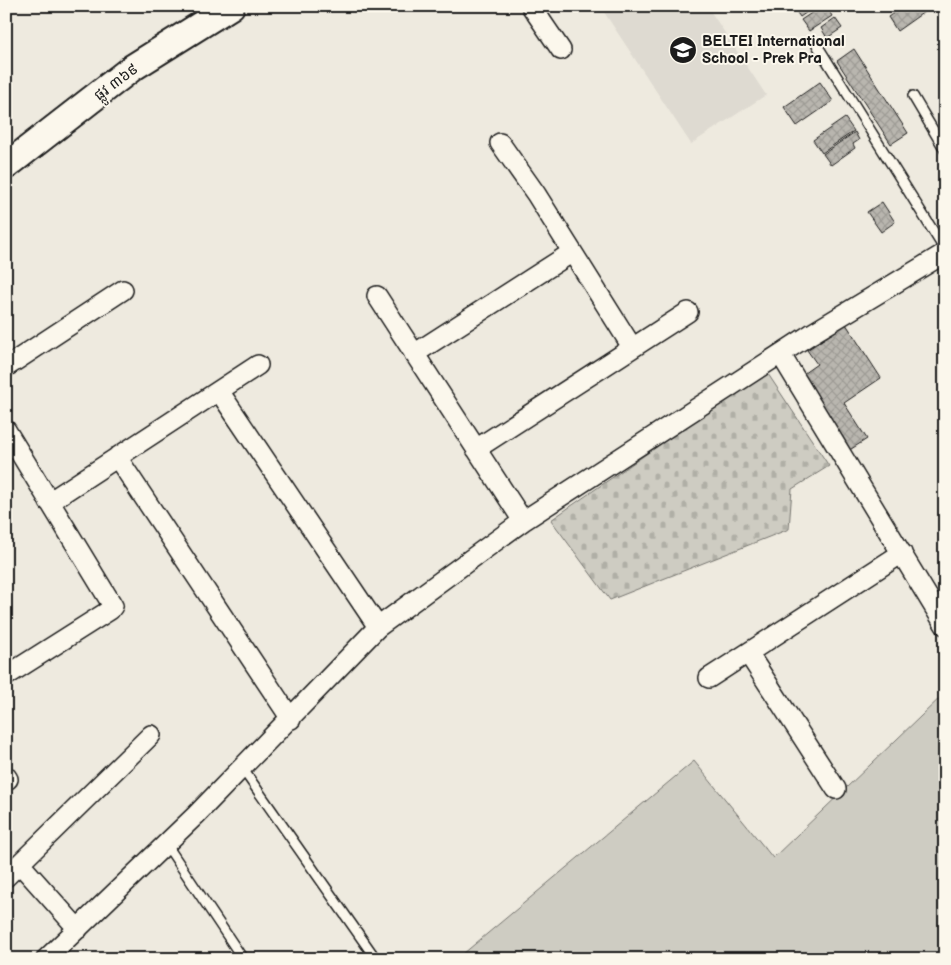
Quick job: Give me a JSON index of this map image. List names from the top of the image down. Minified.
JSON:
{"streets":{"main road":["ផ្លូវ ៣៦៩"]},"places":{"school or university":["BELTEI International School - Prek Pra"]}}
